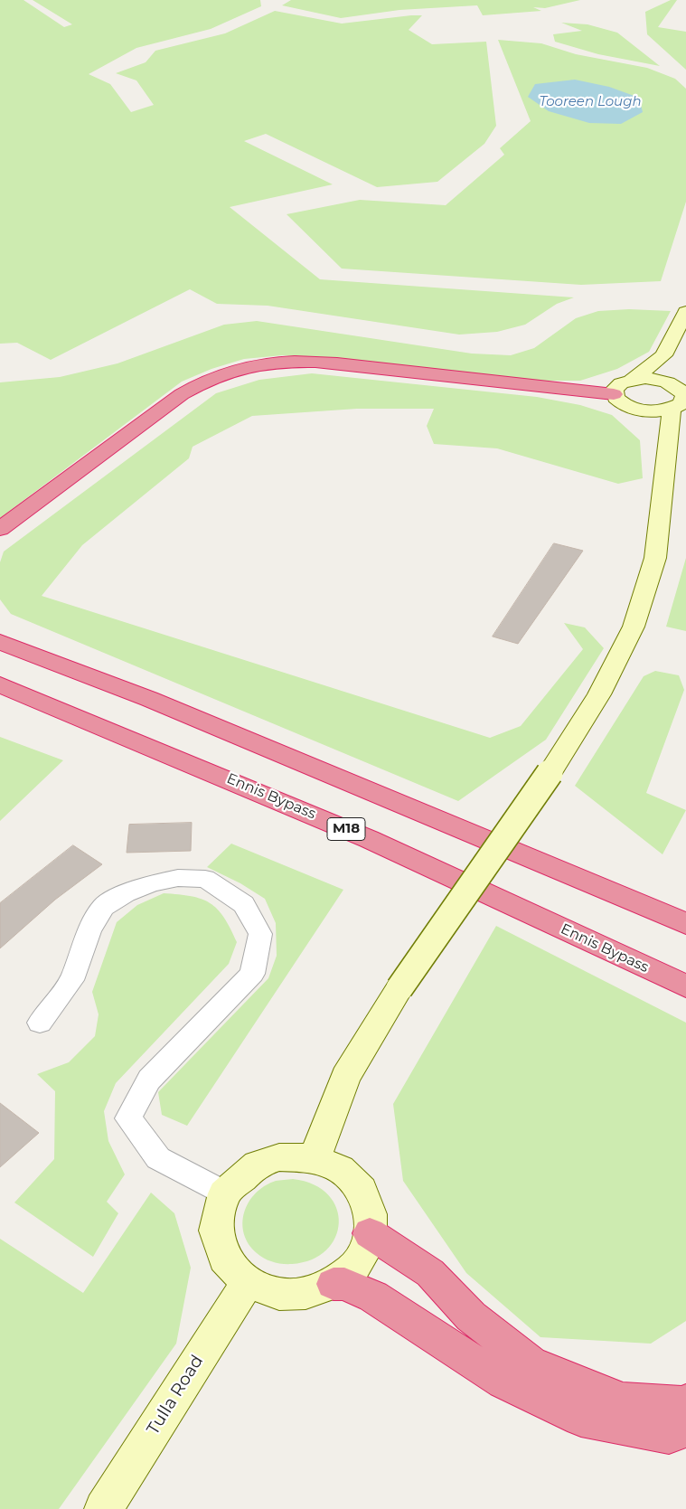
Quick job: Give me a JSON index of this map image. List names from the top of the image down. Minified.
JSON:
{"streets":{"highway":["Ennis Bypass","M18"],"main road":["Tulla Road"]},"water":["Tooreen Lough"]}
